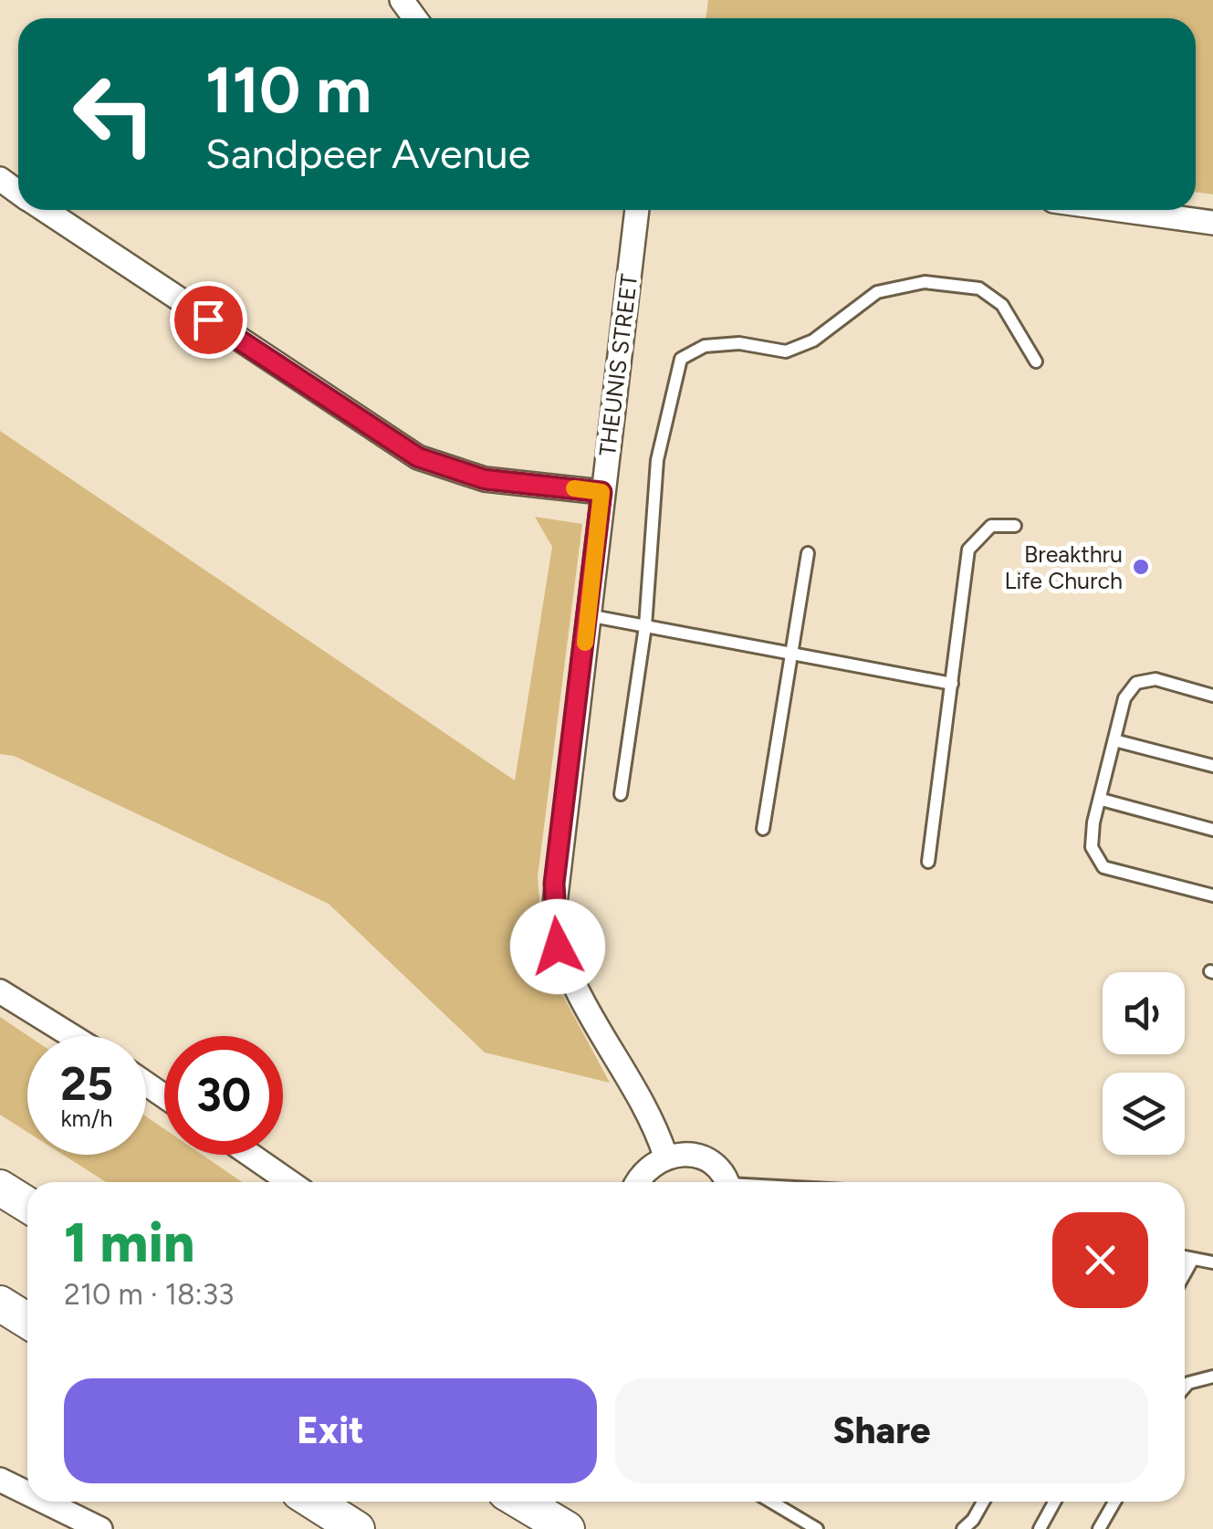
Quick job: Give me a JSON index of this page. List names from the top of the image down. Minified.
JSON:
{"streets":{"street":["THEUNIS STREET"]},"places":["Breakthru Life Church"],"page":{"turn":["110 m","Sandpeer Avenue"],"speed":"25 km/h","limit":"30","heading":["1 min","210 m · 18:33"],"buttons":["Exit","Share"]}}
